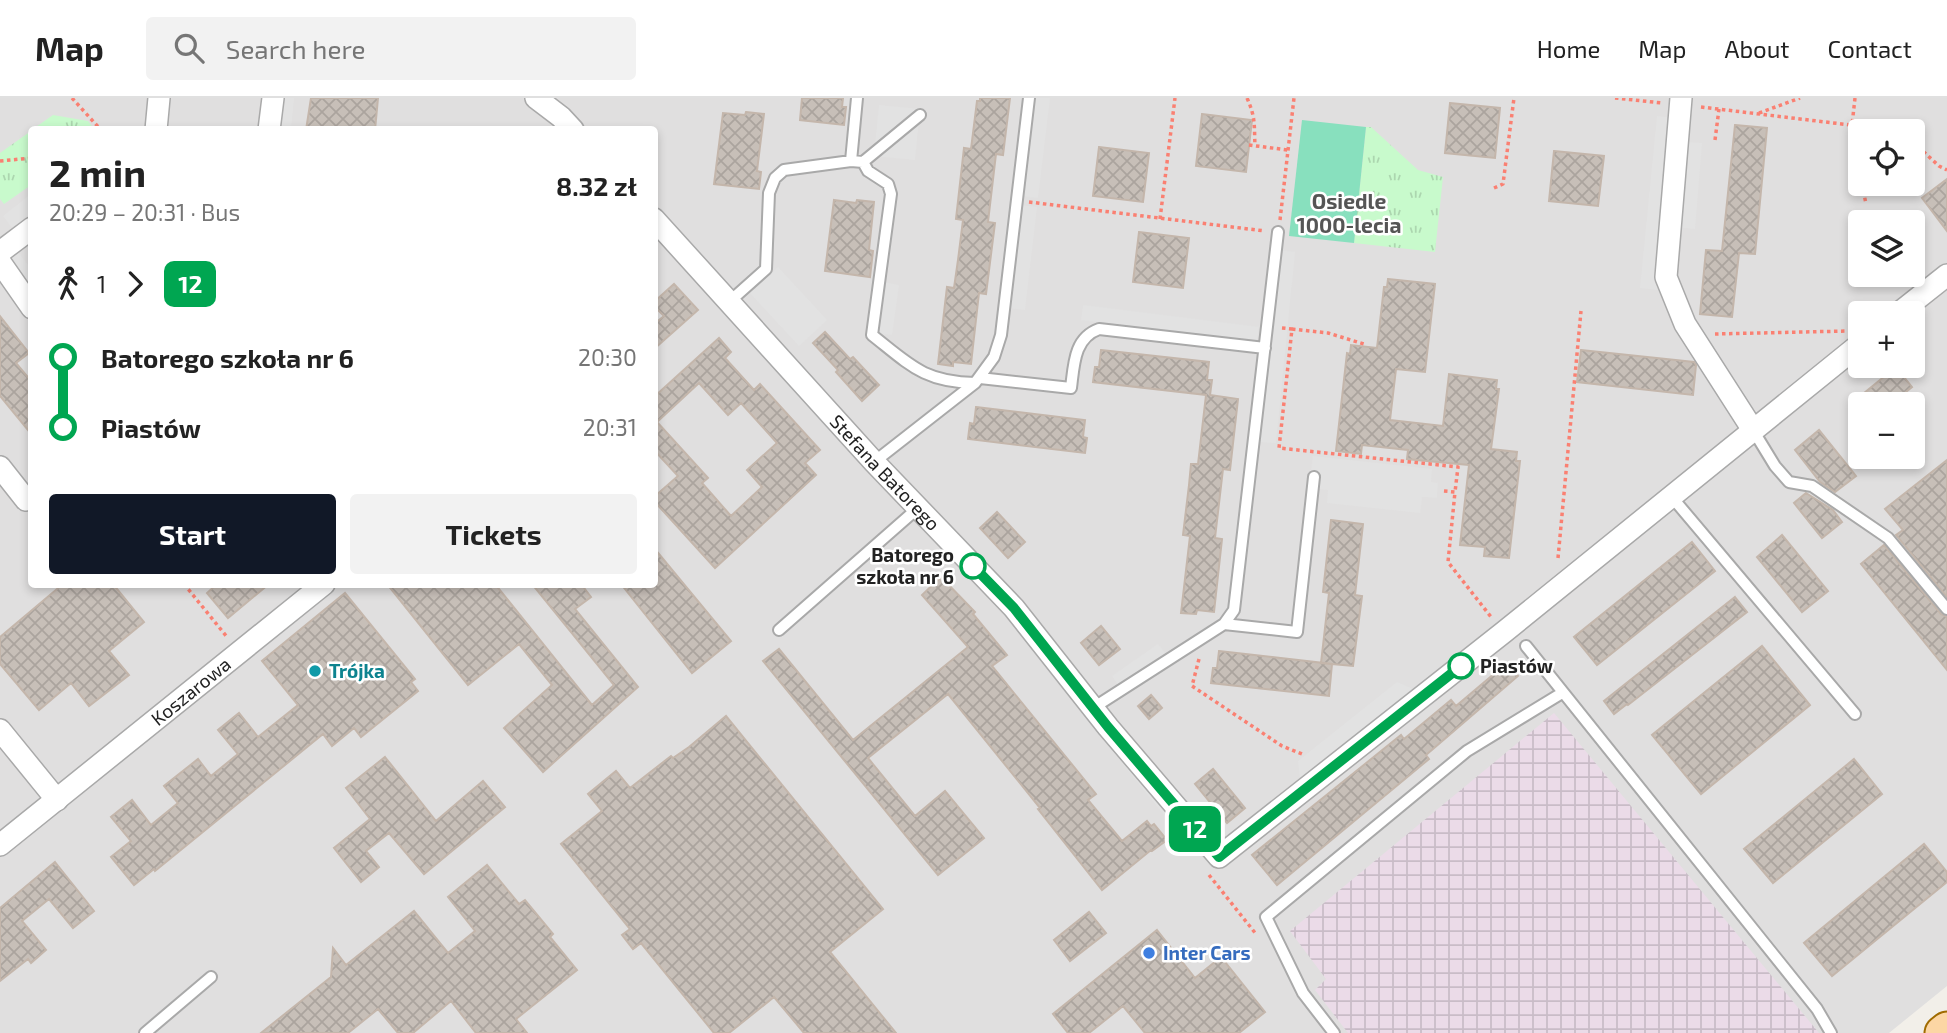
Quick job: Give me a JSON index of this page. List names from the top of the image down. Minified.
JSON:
{"streets":{"street":["Stefana Batorego","Koszarowa"]},"districts":["Osiedle 1000-lecia"],"places":["Batorego szkoła nr 6","Piastów","Trójka","Inter Cars"],"lines":["bus line 12"],"page":{"header":"Map","search":"Search here","nav":["Home","Map","About","Contact"],"on_map":"12","map_buttons":["+","−"],"heading":["2 min","20:29 – 20:31 · Bus","8.32 zł"],"legs":["1","12"],"list":[{"name":"Batorego szkoła nr 6","value":"20:30"},{"name":"Piastów","value":"20:31"}],"buttons":["Start","Tickets"]}}
